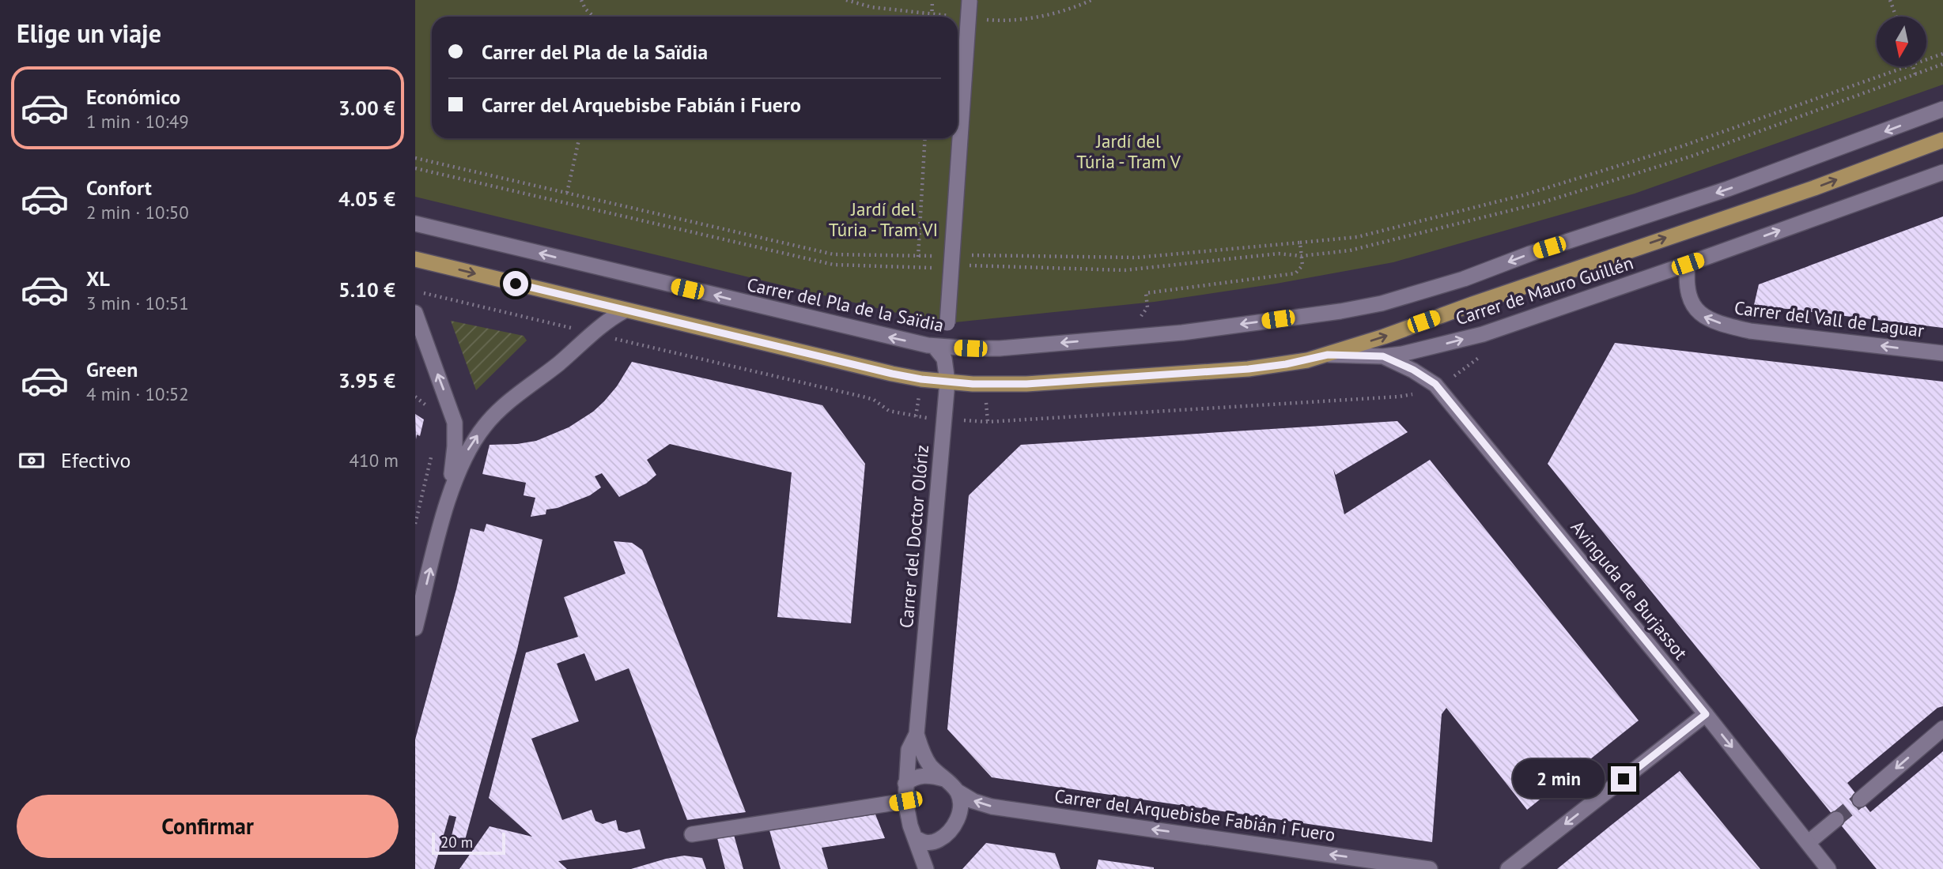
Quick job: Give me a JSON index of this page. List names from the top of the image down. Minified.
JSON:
{"streets":{"main road":["Carrer de Mauro Guillén"],"street":["Carrer del Pla de la Saïdia","Carrer del Vall de Laguar","Carrer del Doctor Olóriz","Avinguda de Burjassot","Carrer del Arquebisbe Fabián i Fuero"]},"crossings":[["Carrer de Mauro Guillén","Carrer del Pla de la Saïdia"],["Carrer de Mauro Guillén","Carrer del Vall de Laguar"],["Carrer de Mauro Guillén","Avinguda de Burjassot"],["Carrer del Pla de la Saïdia","Carrer del Doctor Olóriz"],["Carrer del Doctor Olóriz","Carrer del Arquebisbe Fabián i Fuero"]],"one_way":["Carrer del Pla de la Saïdia","Carrer del Vall de Laguar","Carrer del Arquebisbe Fabián i Fuero"],"parks":["Jardí del Túria - Tram V","Jardí del Túria - Tram VI"],"scale_bar":"20 m","north":"bottom","page":{"heading":"Elige un viaje","banner":["Carrer del Pla de la Saïdia","Carrer del Arquebisbe Fabián i Fuero"],"list":[{"name":"Económico","note":"1 min · 10:49","value":"3.00 €"},{"name":"Confort","note":"2 min · 10:50","value":"4.05 €"},{"name":"XL","note":"3 min · 10:51","value":"5.10 €"},{"name":"Green","note":"4 min · 10:52","value":"3.95 €"}],"pay":["Efectivo","410 m"],"bubble":"2 min","buttons":"Confirmar","scale":"20 m"}}
